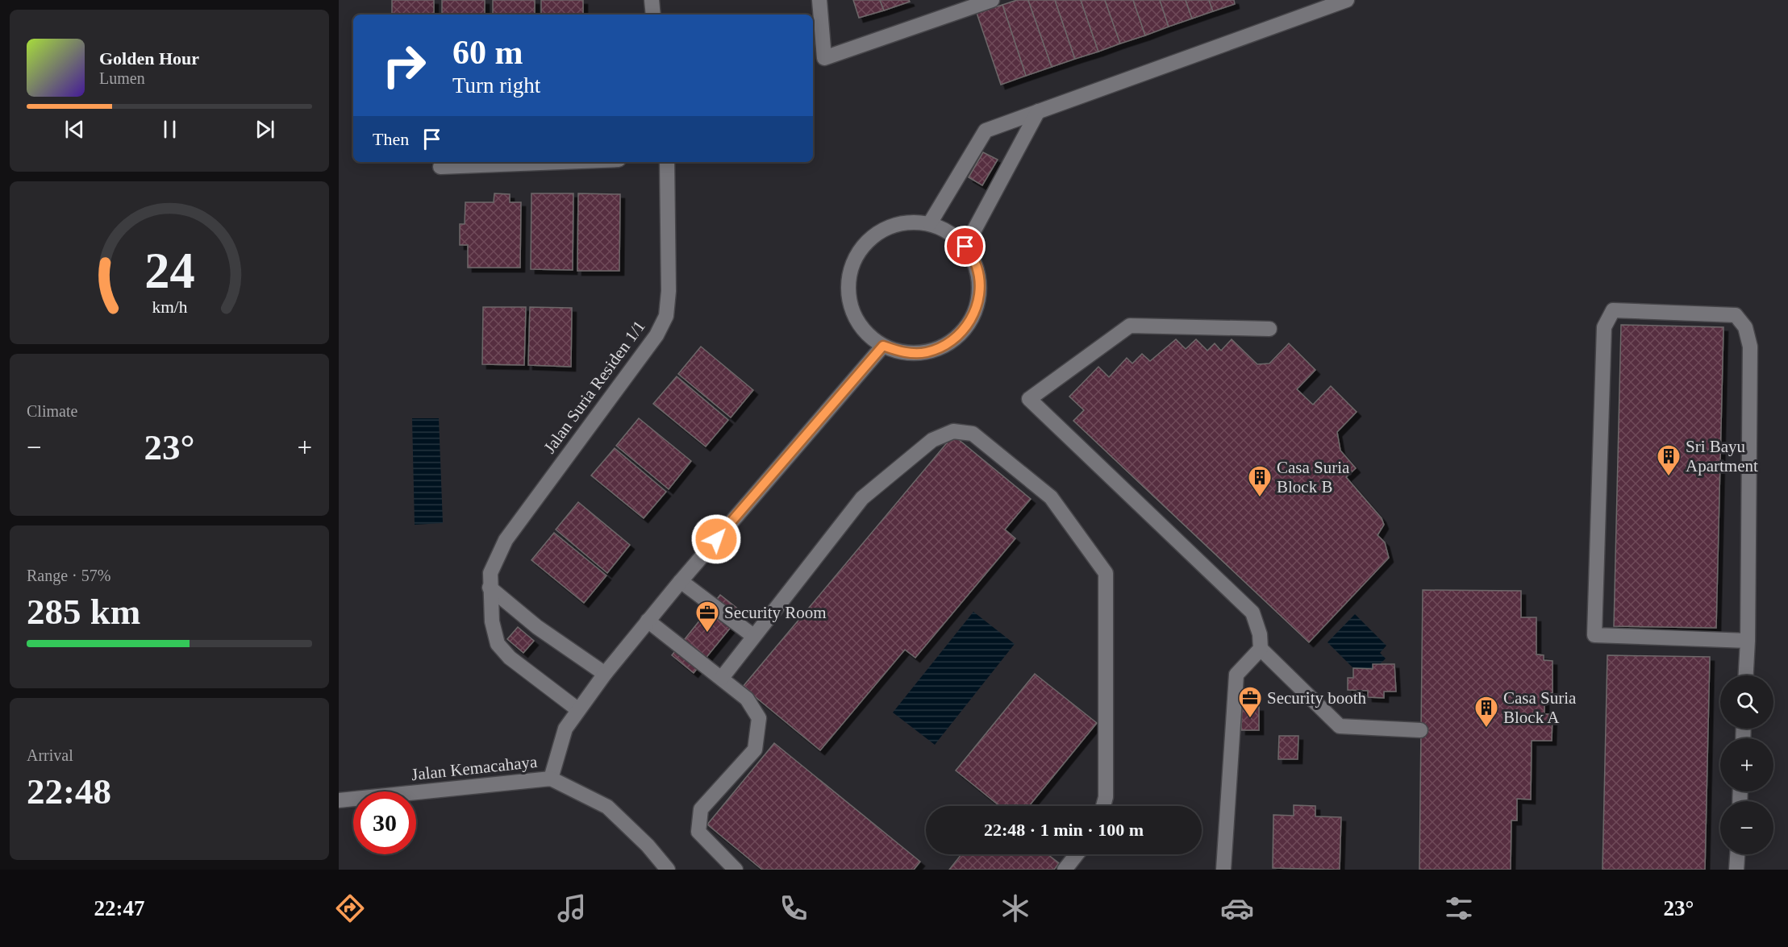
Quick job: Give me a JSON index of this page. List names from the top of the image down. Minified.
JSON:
{"streets":{"street":["Jalan Suria Residen 1/1","Jalan Kemacahaya"]},"places":{"building":["Sri Bayu Apartment","Casa Suria Block B","Casa Suria Block A"],"office":["Security Room","Security booth"]},"page":{"turn":["60 m","Turn right"],"song":["Golden Hour","Lumen"],"then":"Then","tile":["Climate",["Range · 57%","285 km"],["Arrival","22:48"]],"heat":["−","23°","+"],"map_buttons":["+","−"],"limit":"30","trip":"22:48 · 1 min · 100 m","tabs":["22:47","23°"],"gauge":["24","km/h"]}}
